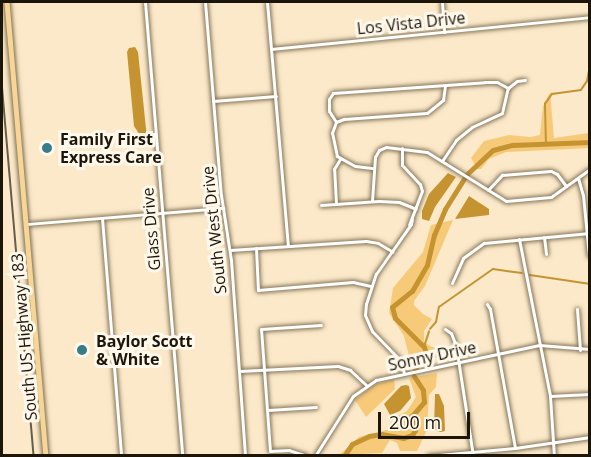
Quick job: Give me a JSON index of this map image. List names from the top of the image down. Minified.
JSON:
{"streets":{"main road":["South US Highway 183"],"street":["Los Vista Drive","Glass Drive","South West Drive","Sonny Drive"]},"places":["Family First Express Care","Baylor Scott & White"],"scale_bar":"200 m"}
